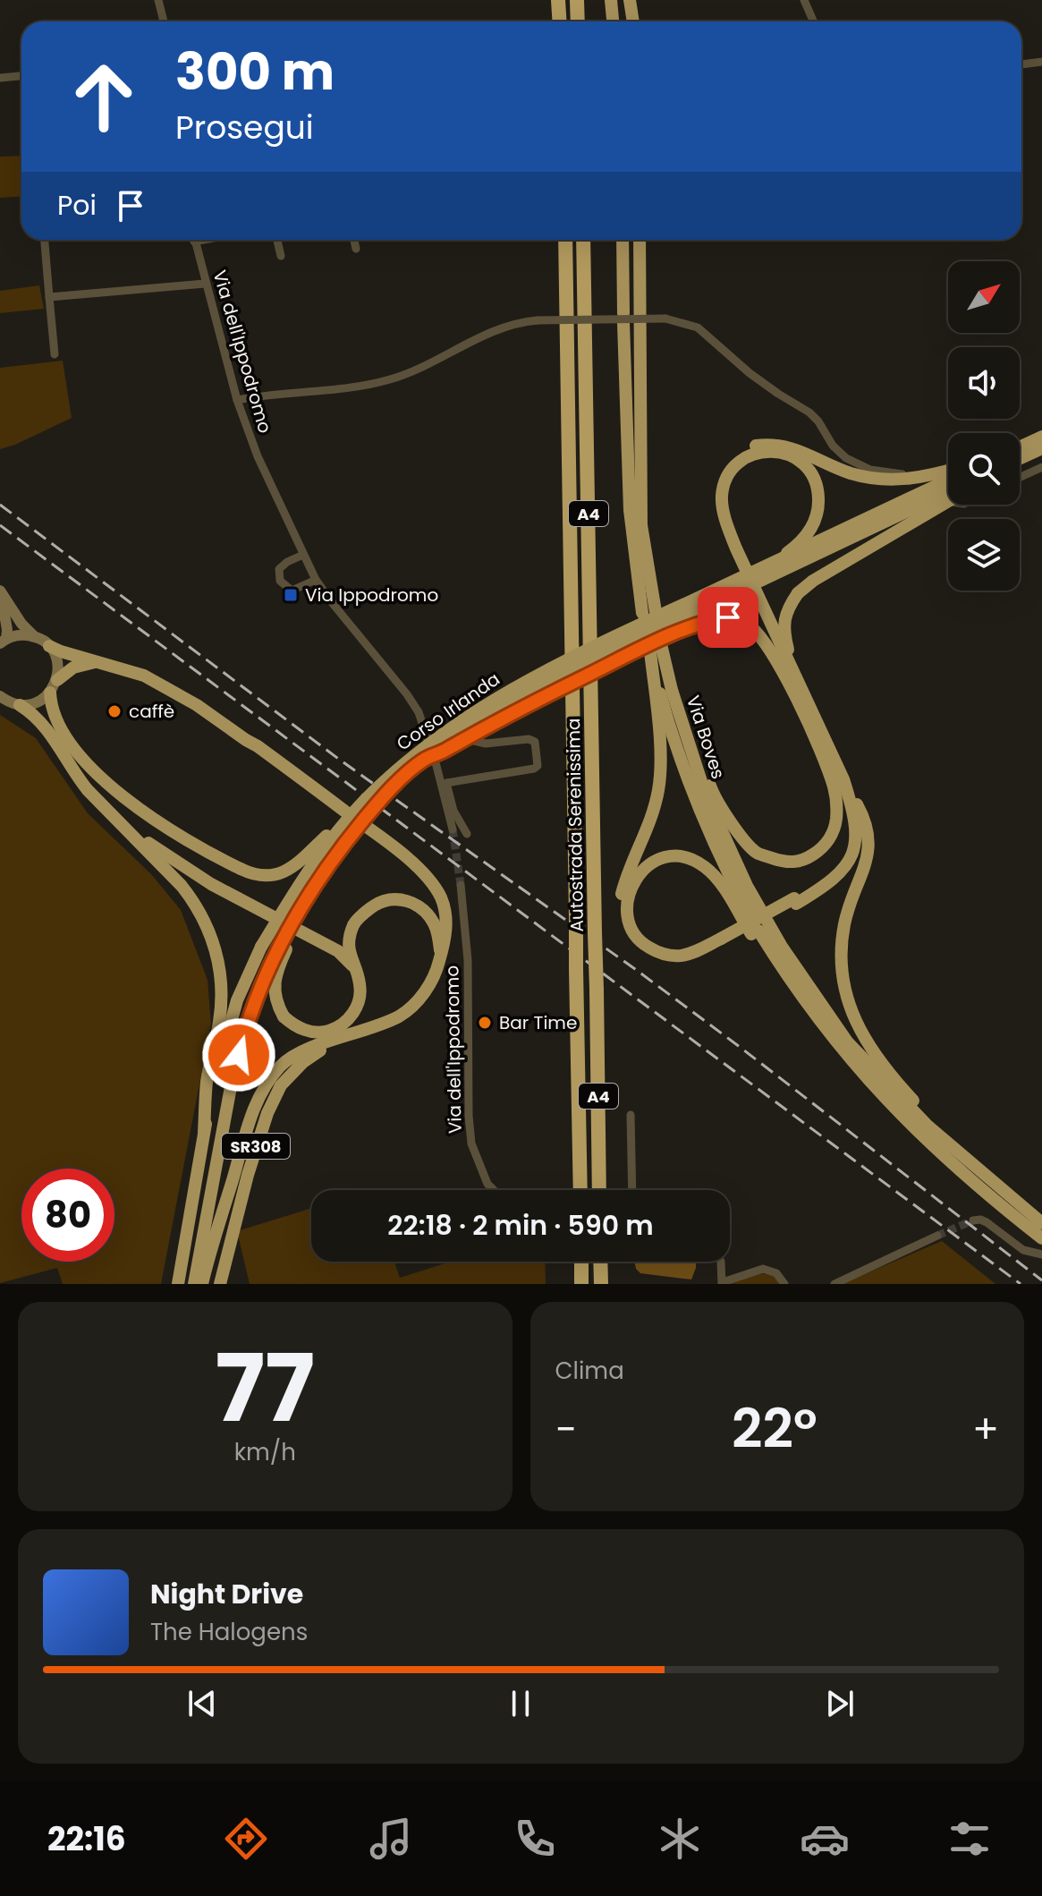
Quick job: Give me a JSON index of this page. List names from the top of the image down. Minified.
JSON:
{"streets":{"highway":["A4","Corso Irlanda","Via Boves","Autostrada Serenissima","SR308"],"street":["Via dell'Ippodromo"]},"places":{"transit":["Via Ippodromo"],"other":["caffè","Bar Time"]},"north":"top right","page":{"turn":["300 m","Prosegui"],"then":"Poi","limit":"80","trip":"22:18 · 2 min · 590 m","tile":[["77","km/h"],"Clima"],"heat":["−","22°","+"],"song":["Night Drive","The Halogens"],"tabs":"22:16"}}
